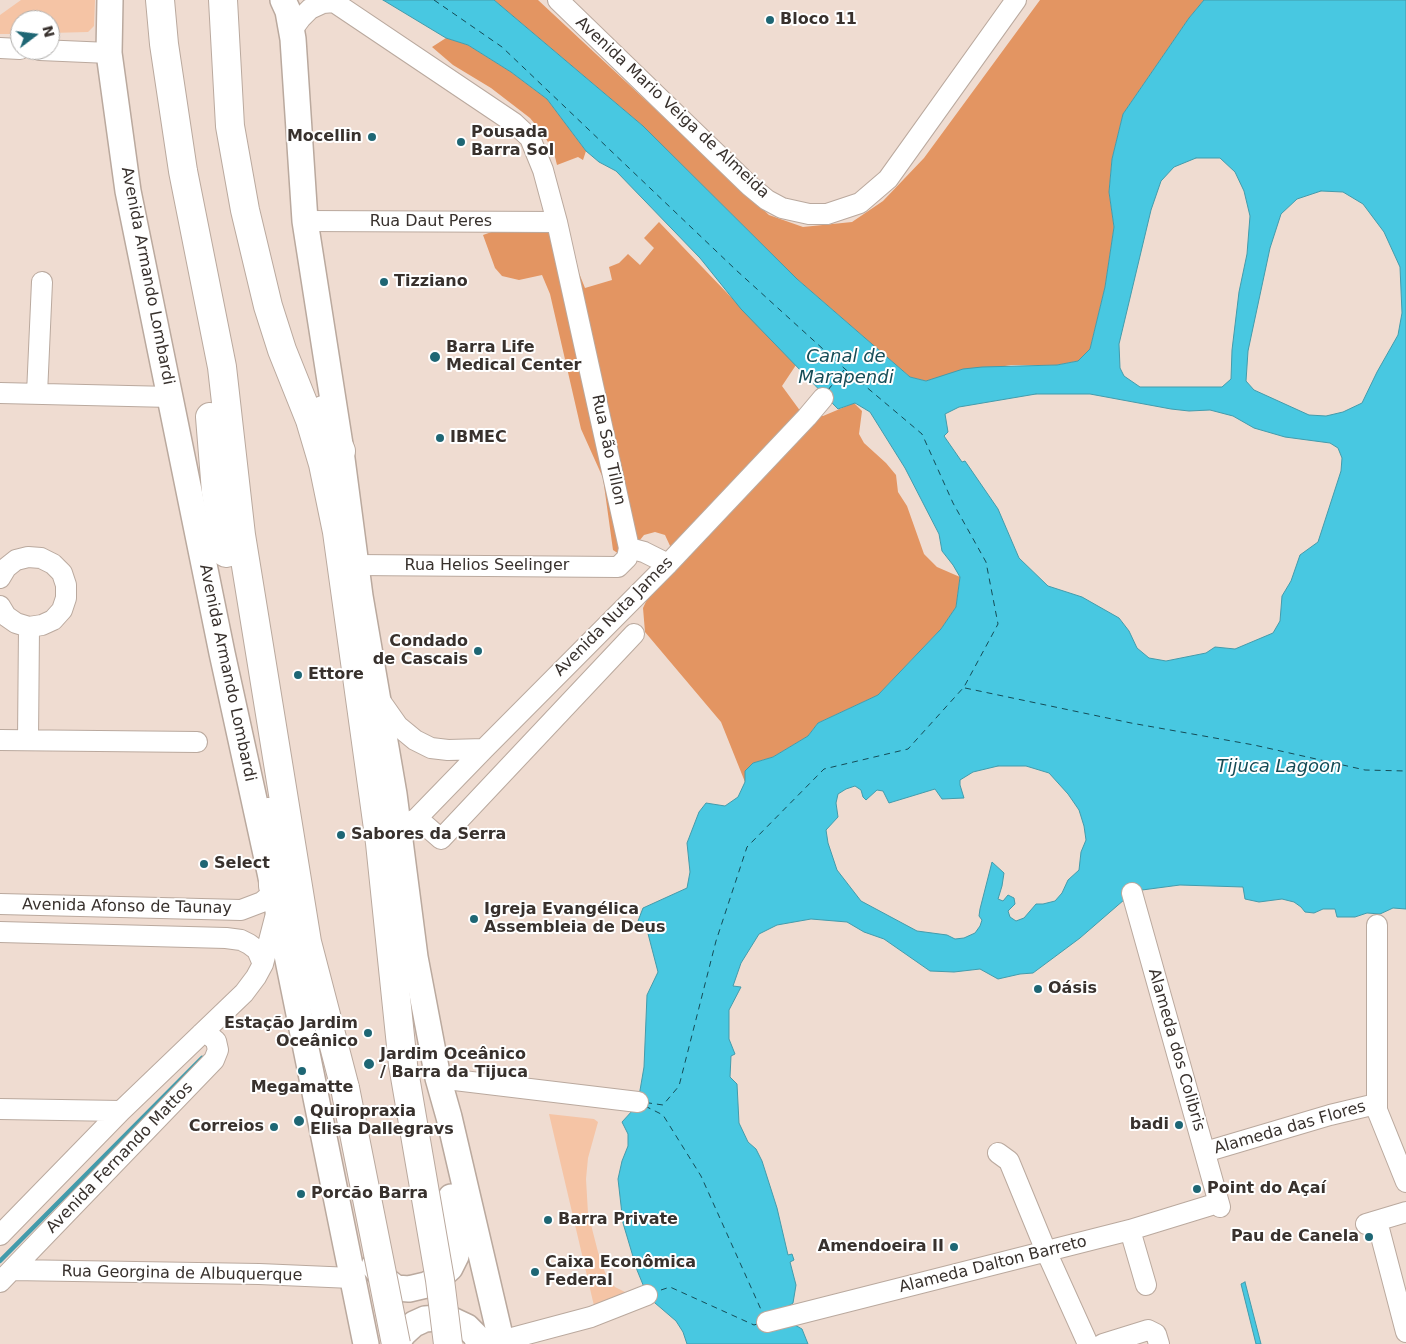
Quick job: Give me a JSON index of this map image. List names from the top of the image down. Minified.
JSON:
{"streets":{"highway":["Avenida Armando Lombardi"],"street":["Avenida Mario Veiga de Almeida","Rua Daut Peres","Rua São Tillon","Rua Helios Seelinger","Avenida Nuta James","Avenida Afonso de Taunay","Alameda dos Colibris","Alameda das Flores","Avenida Fernando Mattos","Alameda Dalton Barreto","Rua Georgina de Albuquerque"]},"crossings":[["Rua Daut Peres","Rua São Tillon"],["Avenida Armando Lombardi","Avenida Afonso de Taunay"],["Avenida Armando Lombardi","Avenida Fernando Mattos"],["Avenida Armando Lombardi","Rua Georgina de Albuquerque"],["Avenida Afonso de Taunay","Avenida Fernando Mattos"],["Alameda dos Colibris","Alameda das Flores"],["Alameda dos Colibris","Alameda Dalton Barreto"],["Avenida Fernando Mattos","Rua Georgina de Albuquerque"]],"water":["Canal de Marapendi","Tijuca Lagoon"],"places":["Bloco 11","Mocellin","Pousada Barra Sol","Tizziano","Barra Life Medical Center","IBMEC","Condado de Cascais","Ettore","Sabores da Serra","Select","Igreja Evangélica Assembleia de Deus","Oásis","Estação Jardim Oceânico","Jardim Oceânico / Barra da Tijuca","Megamatte","Quiropraxia Elisa Dallegravs","badi","Correios","Point do Açaí","Porcão Barra","Barra Private","Pau de Canela","Amendoeira II","Caixa Econômica Federal"],"north":"right"}
